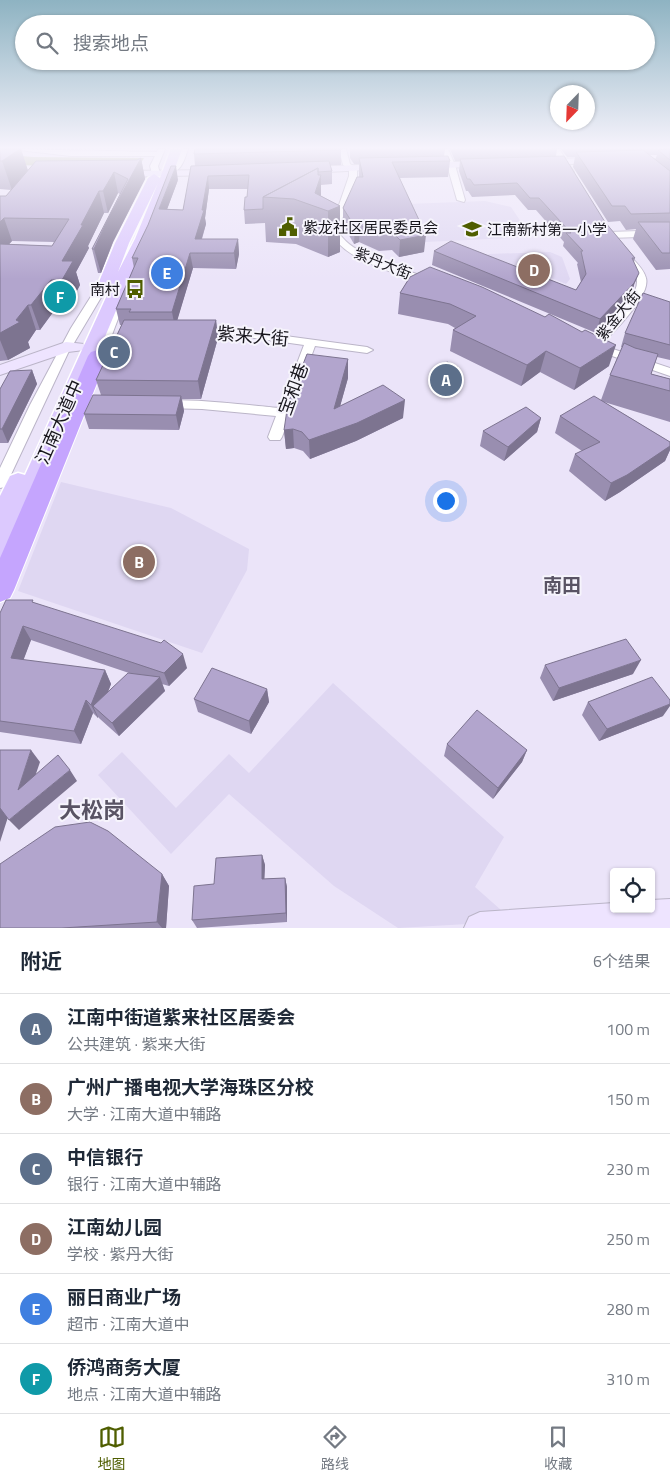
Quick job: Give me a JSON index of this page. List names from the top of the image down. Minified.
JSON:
{"streets":{"main road":["江南大道中"],"street":["紫丹大街","紫金大街","紫来大街","宝和巷"]},"crossings":[["紫来大街","宝和巷"]],"districts":["南田","大松岗"],"places":{"public building":["紫龙社区居民委员会"],"school or university":["江南新村第一小学"],"bus stop":["南村"]},"north":"bottom left","page":{"search":"搜索地点","pins":["D","E","F","C","A","B"],"heading":["附近","6个结果"],"list":[{"mark":"A","name":"江南中街道紫来社区居委会","note":"公共建筑 · 紫来大街","value":"100 m"},{"mark":"B","name":"广州广播电视大学海珠区分校","note":"大学 · 江南大道中辅路","value":"150 m"},{"mark":"C","name":"中信银行","note":"银行 · 江南大道中辅路","value":"230 m"},{"mark":"D","name":"江南幼儿园","note":"学校 · 紫丹大街","value":"250 m"},{"mark":"E","name":"丽日商业广场","note":"超市 · 江南大道中","value":"280 m"},{"mark":"F","name":"侨鸿商务大厦","note":"地点 · 江南大道中辅路","value":"310 m"}],"nav":["地图","路线","收藏"]}}
